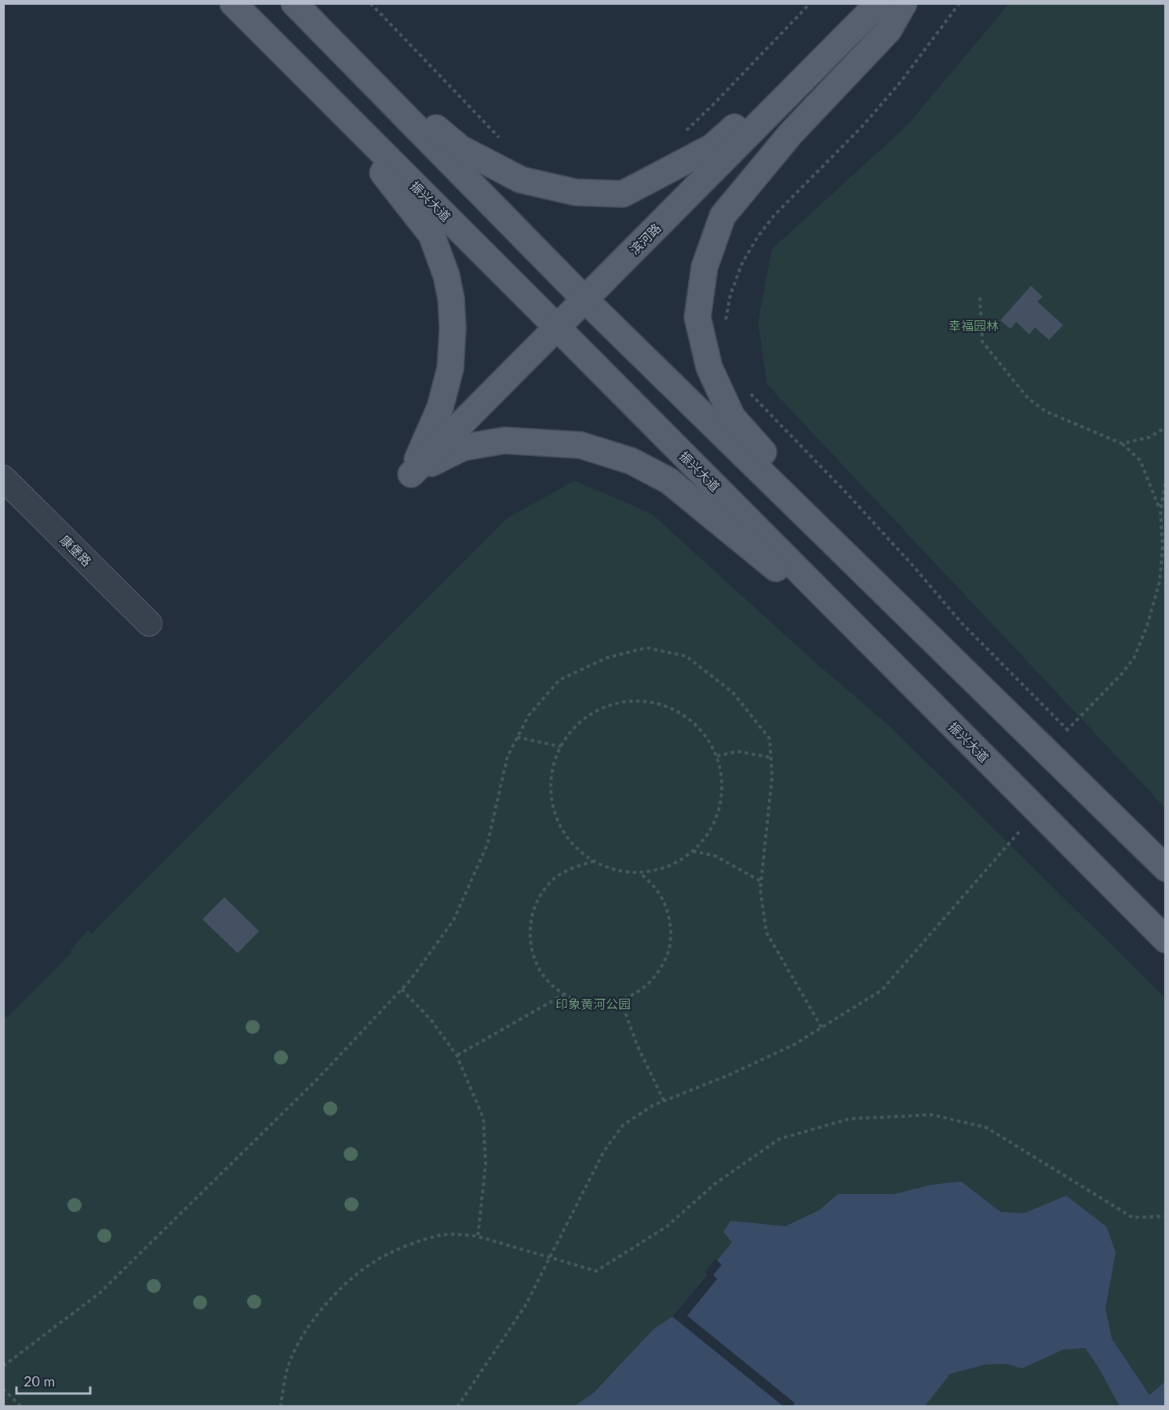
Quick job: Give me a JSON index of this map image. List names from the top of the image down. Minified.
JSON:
{"streets":{"main road":["振兴大道","滨河路"],"street":["康堡路"]},"crossings":[["振兴大道","滨河路"]],"parks":["幸福园林","印象黄河公园"],"scale_bar":"20 m"}
